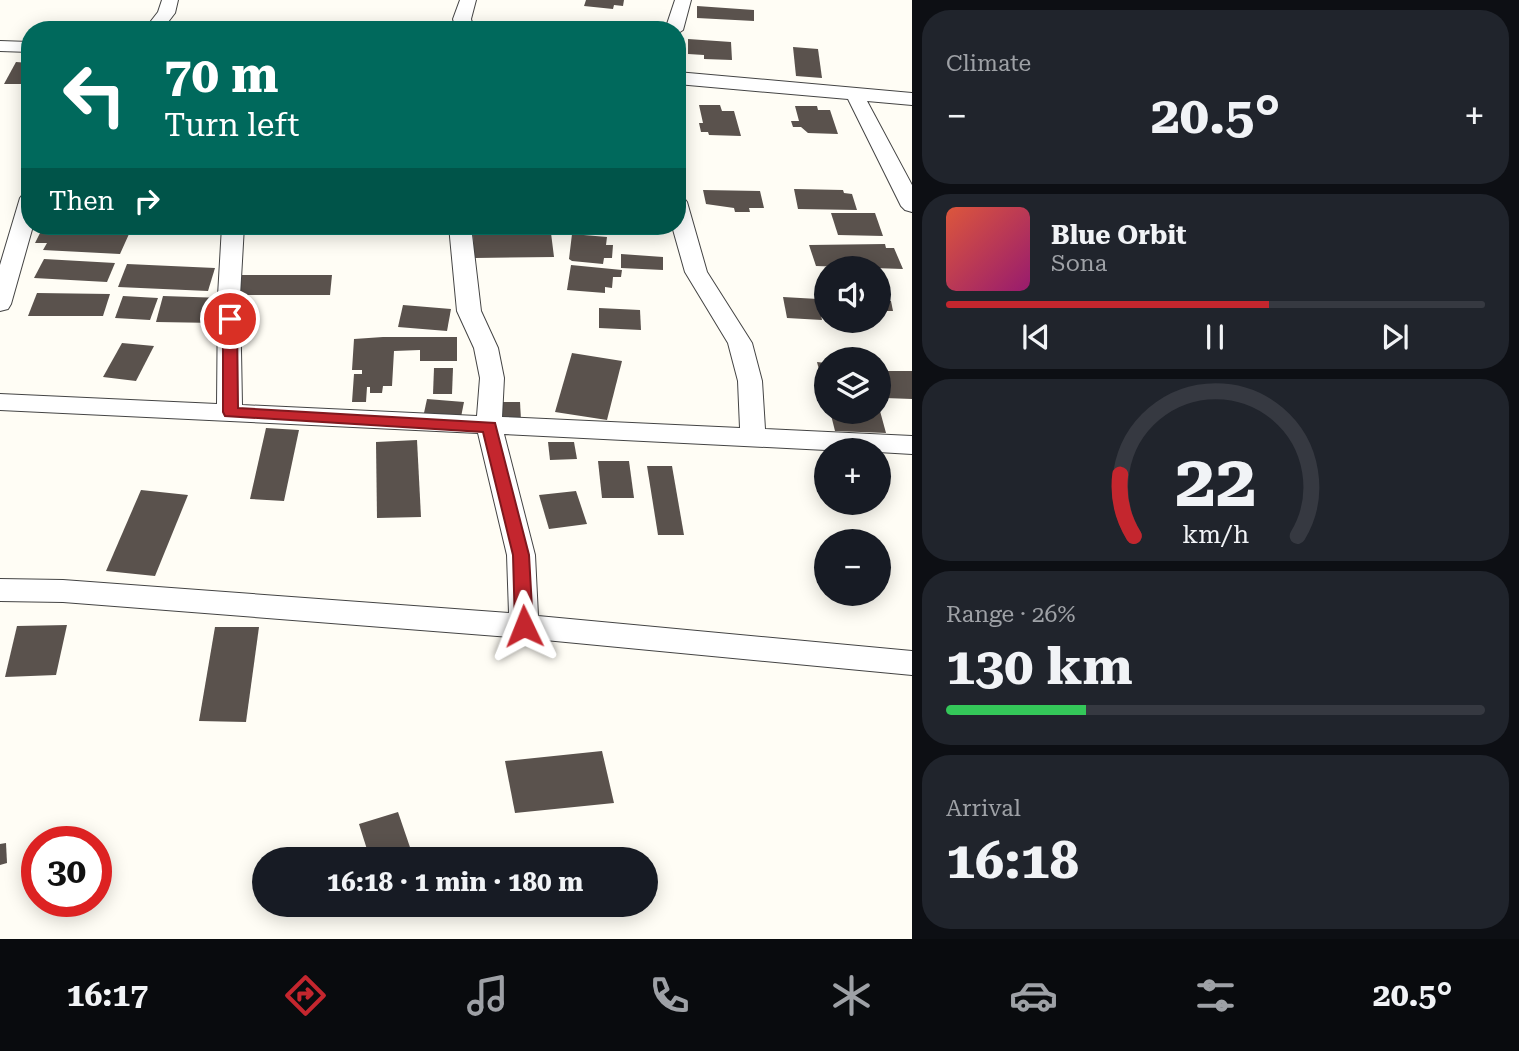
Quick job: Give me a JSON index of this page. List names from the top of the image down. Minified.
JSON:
{"page":{"tile":["Climate",["Range · 26%","130 km"],["Arrival","16:18"]],"turn":["70 m","Turn left"],"heat":["−","20.5°","+"],"then":"Then","song":["Blue Orbit","Sona"],"map_buttons":["+","−"],"limit":"30","trip":"16:18 · 1 min · 180 m","tabs":["16:17","20.5°"],"gauge":["22","km/h"]}}
